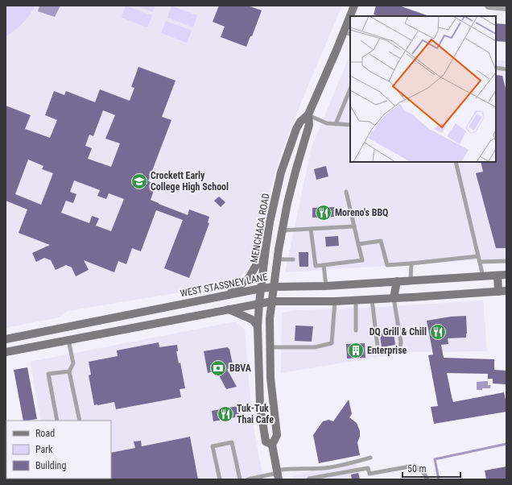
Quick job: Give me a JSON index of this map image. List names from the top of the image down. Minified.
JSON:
{"streets":{"main road":["MENCHACA ROAD","WEST STASSNEY LANE"]},"crossings":[["MENCHACA ROAD","WEST STASSNEY LANE"]],"places":{"school or university":["Crockett Early College High School"],"restaurant":["Moreno's BBQ","DQ Grill & Chill","Tuk-Tuk Thai Cafe"],"building":["Enterprise"],"bank":["BBVA"]},"legend":["Road","Park","Building"],"scale_bar":"50 m"}
